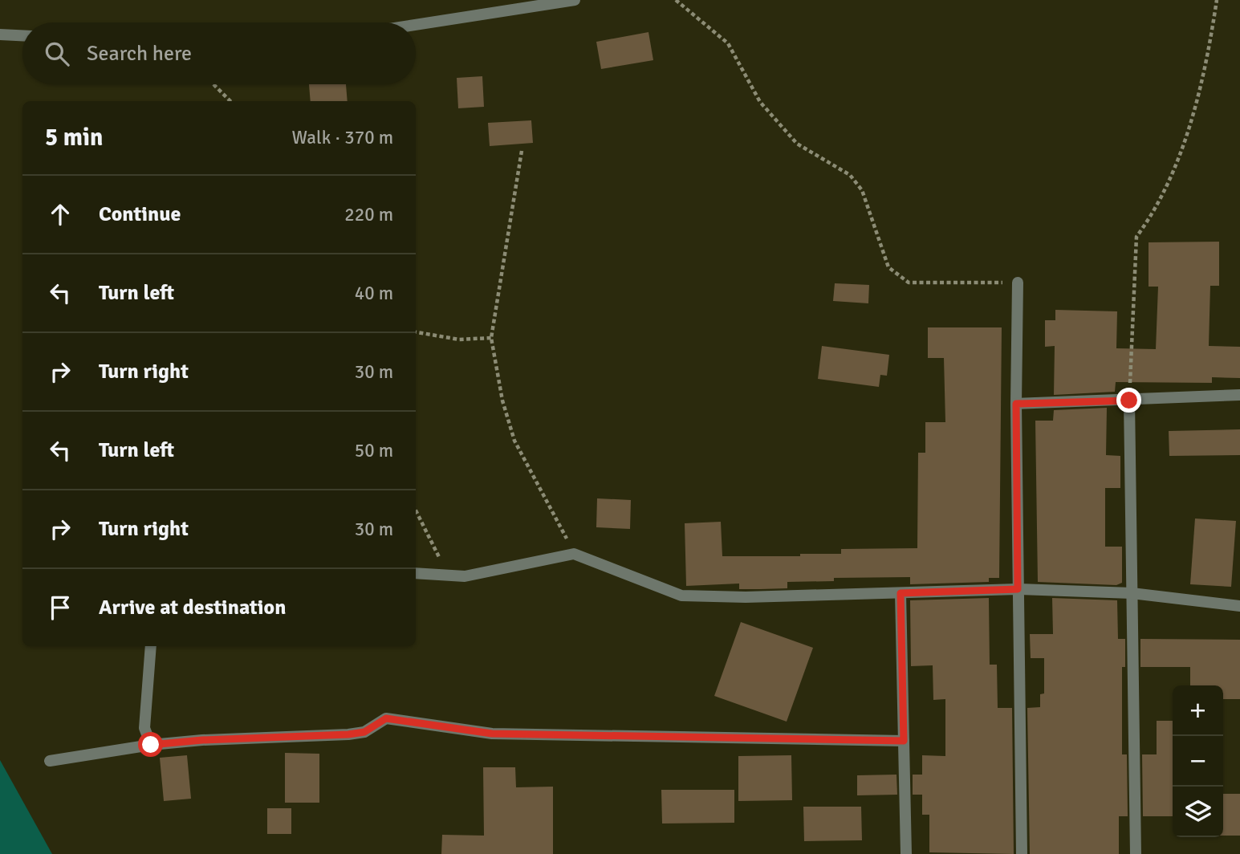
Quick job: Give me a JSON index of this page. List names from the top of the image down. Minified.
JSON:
{"page":{"search":"Search here","heading":["5 min","Walk · 370 m"],"list":[["Continue","220 m"],["Turn left","40 m"],["Turn right","30 m"],["Turn left","50 m"],["Turn right","30 m"],"Arrive at destination"],"map_buttons":["+","−"]}}
